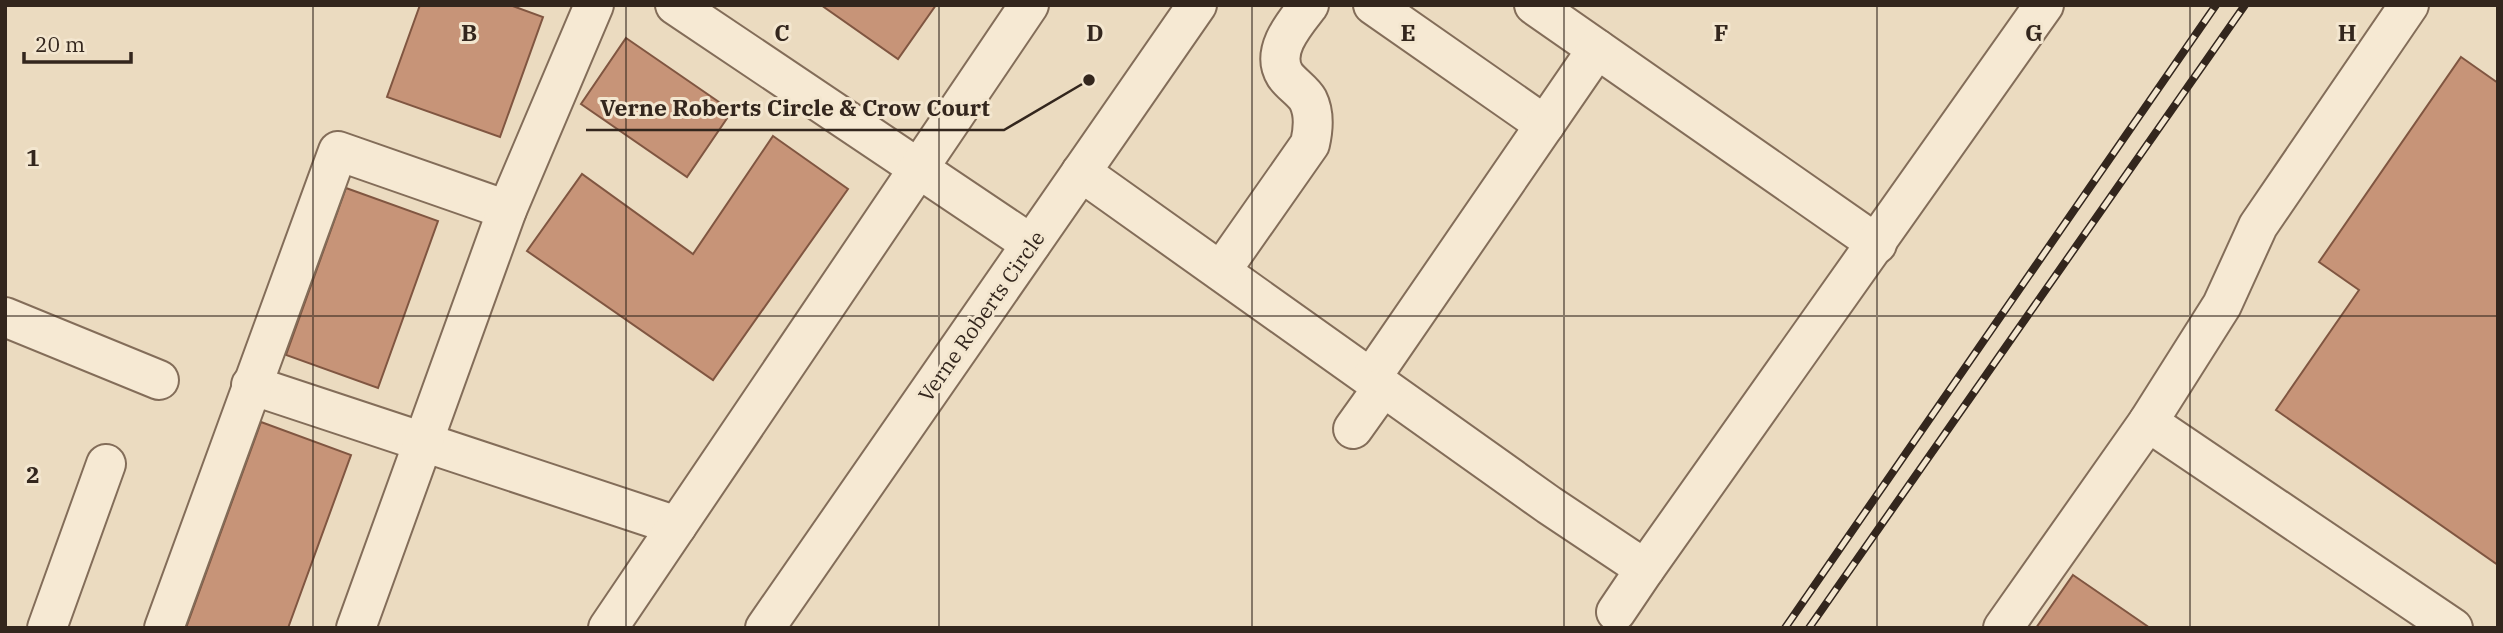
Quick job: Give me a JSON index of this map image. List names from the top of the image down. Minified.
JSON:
{"streets":{"street":["Verne Roberts Circle"]},"places":["Verne Roberts Circle & Crow Court"],"scale_bar":"20 m","grid":{"columns":["B","C","D","E","F","G","H"],"rows":["1","2"]}}
